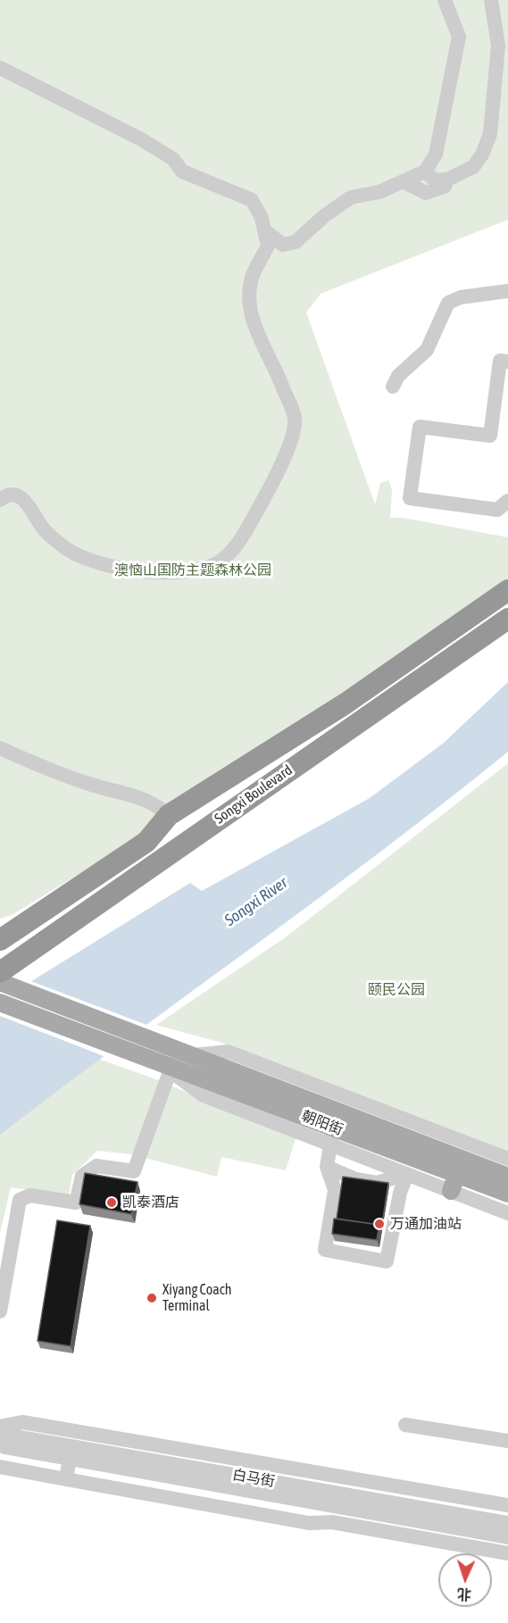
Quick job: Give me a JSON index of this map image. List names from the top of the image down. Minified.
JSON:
{"streets":{"highway":["Songxi Boulevard"],"main road":["朝阳街"],"street":["白马街"]},"crossings":[["Songxi Boulevard","朝阳街"]],"water":["Songxi River"],"parks":["澳恼山国防主题森林公园","颐民公园"],"places":["凯泰酒店","万通加油站","Xiyang Coach Terminal"],"north":"bottom"}
